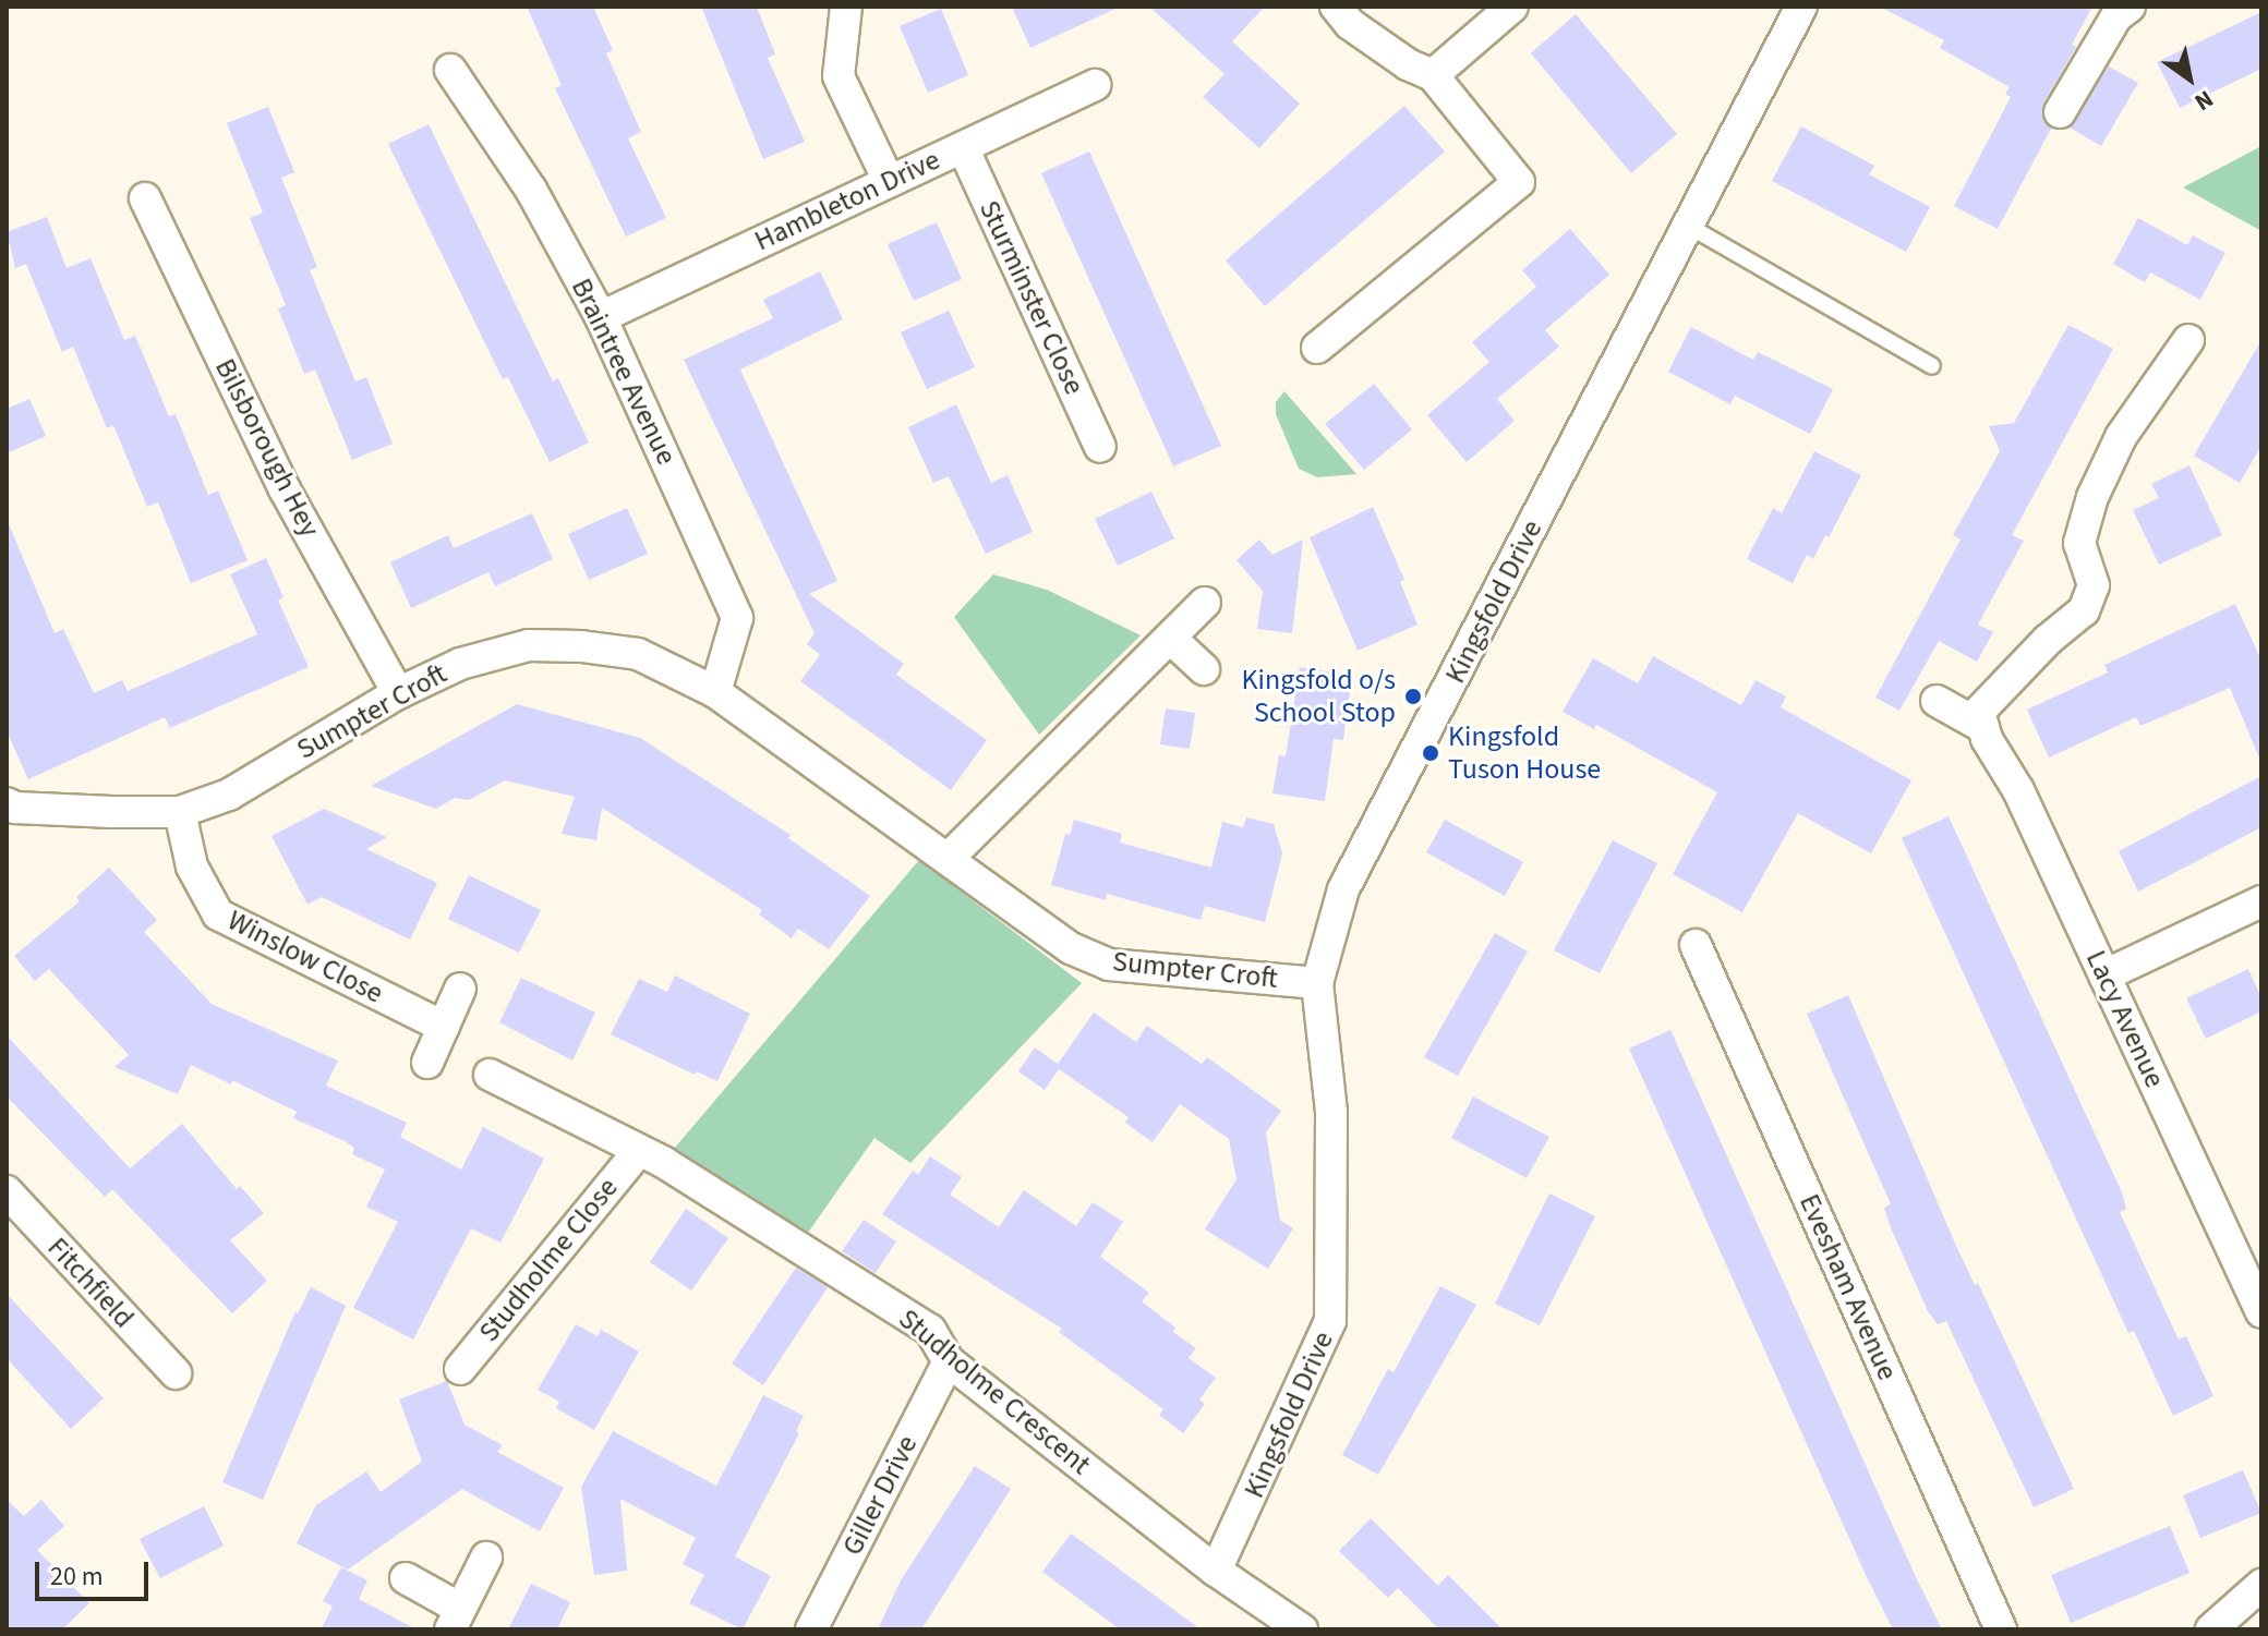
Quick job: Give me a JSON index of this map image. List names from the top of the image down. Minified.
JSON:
{"streets":{"street":["Hambleton Drive","Sturminster Close","Braintree Avenue","Bilsborough Hey","Kingsfold Drive","Sumpter Croft","Winslow Close","Lacy Avenue","Studholme Close","Fitchfield","Evesham Avenue","Studholme Crescent","Giller Drive"]},"crossings":[["Hambleton Drive","Sturminster Close"],["Hambleton Drive","Braintree Avenue"],["Braintree Avenue","Sumpter Croft"],["Bilsborough Hey","Sumpter Croft"],["Kingsfold Drive","Sumpter Croft"],["Kingsfold Drive","Studholme Crescent"],["Sumpter Croft","Winslow Close"],["Studholme Close","Studholme Crescent"],["Studholme Crescent","Giller Drive"]],"places":["Kingsfold o/s School Stop","Kingsfold Tuson House"],"scale_bar":"20 m","north":"bottom right"}
